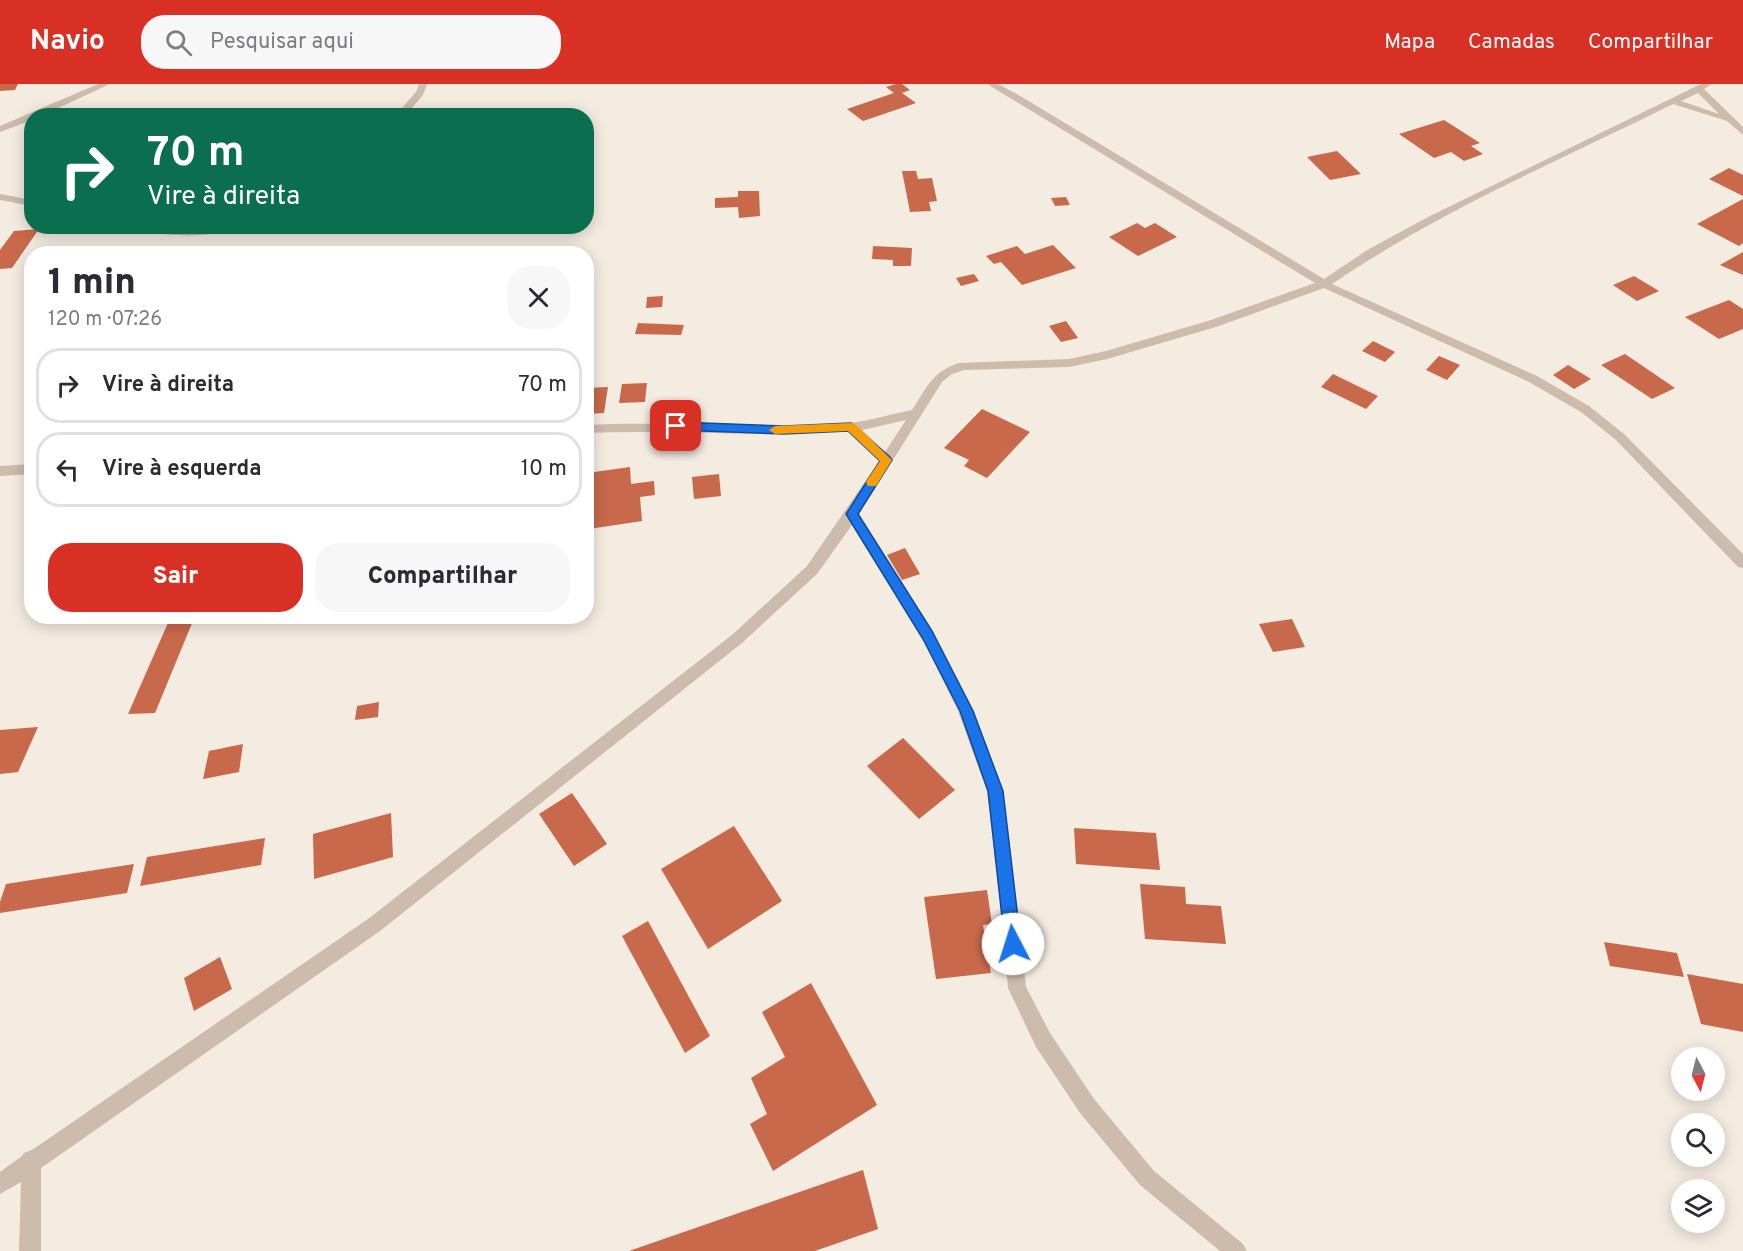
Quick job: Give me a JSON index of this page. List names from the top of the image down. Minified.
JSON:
{"north":"bottom","page":{"header":"Navio","search":"Pesquisar aqui","nav":["Mapa","Camadas","Compartilhar"],"turn":["70 m","Vire à direita"],"heading":["1 min","120 m · 07:26"],"list":[{"name":"Vire à direita","value":"70 m"},{"name":"Vire à esquerda","value":"10 m"}],"buttons":["Sair","Compartilhar"]}}
